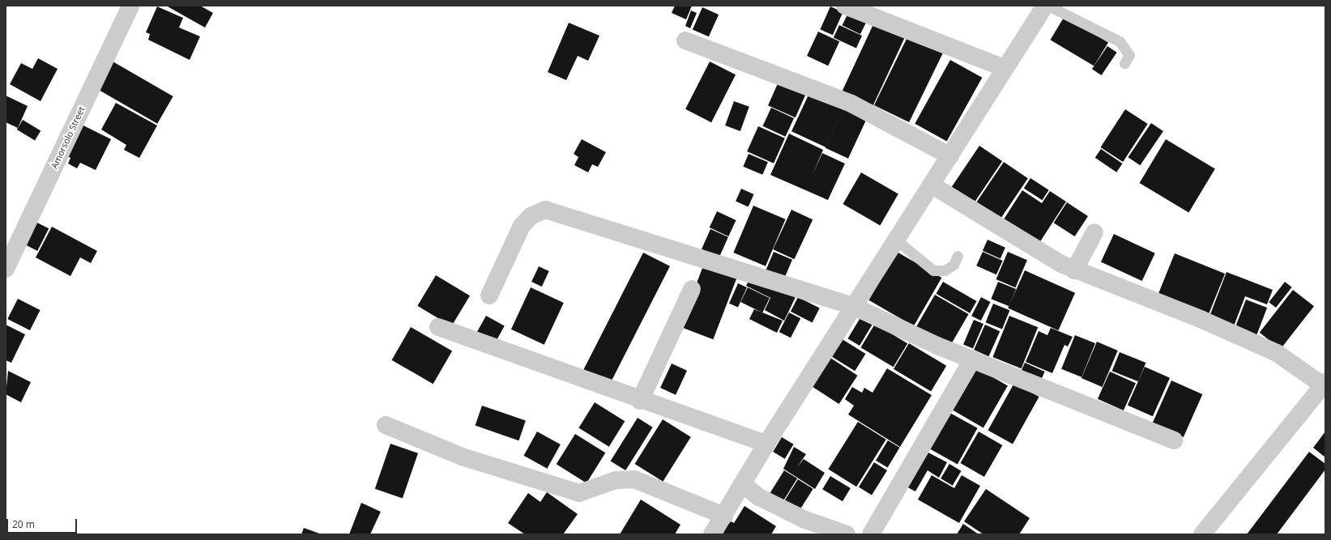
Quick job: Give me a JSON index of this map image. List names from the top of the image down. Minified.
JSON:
{"streets":{"street":["Amorsolo Street"]},"scale_bar":"20 m"}
